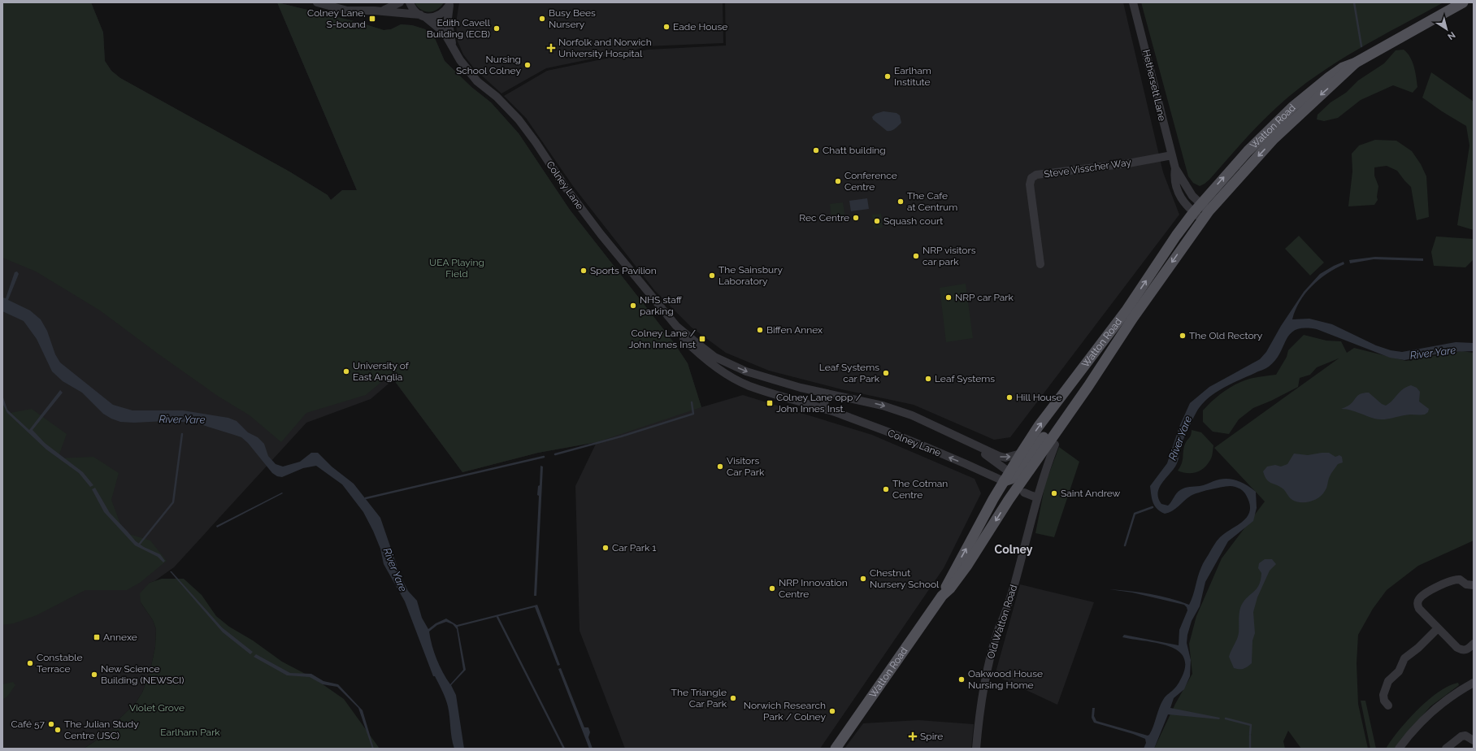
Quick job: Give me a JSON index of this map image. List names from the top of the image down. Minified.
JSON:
{"streets":{"main road":["Watton Road"],"street":["Hethersett Lane","Steve Visscher Way","Colney Lane","Old Watton Road"]},"crossings":[["Hethersett Lane","Watton Road"],["Hethersett Lane","Steve Visscher Way"],["Watton Road","Colney Lane"]],"districts":["Colney"],"water":["River Yare"],"parks":["UEA Playing Field","Violet Grove","Earlham Park"],"places":{"transit":["Colney Lane, S-bound","Colney Lane / John Innes Inst","Colney Lane opp / John Innes Inst.","Annexe"],"other":["Busy Bees Nursery","Eade House","Edith Cavell Building (ECB)","Nursing School Colney","Earlham Institute","Chatt building","Conference Centre","The Cafe at Centrum","Rec Centre","Squash court","NRP visitors car park","Sports Pavilion","The Sainsbury Laboratory","NRP car Park","NHS staff parking","Biffen Annex","The Old Rectory","University of East Anglia","Leaf Systems car Park","Leaf Systems","Hill House","Visitors Car Park","The Cotman Centre","Saint Andrew","Car Park 1","Chestnut Nursery School","NRP Innovation Centre","Constable Terrace","New Science Building (NEWSCI)","Oakwood House Nursing Home","The Triangle Car Park","Norwich Research Park / Colney","Café 57","The Julian Study Centre (JSC)"],"health":["Norfolk and Norwich University Hospital","Spire"]},"north":"bottom right"}
